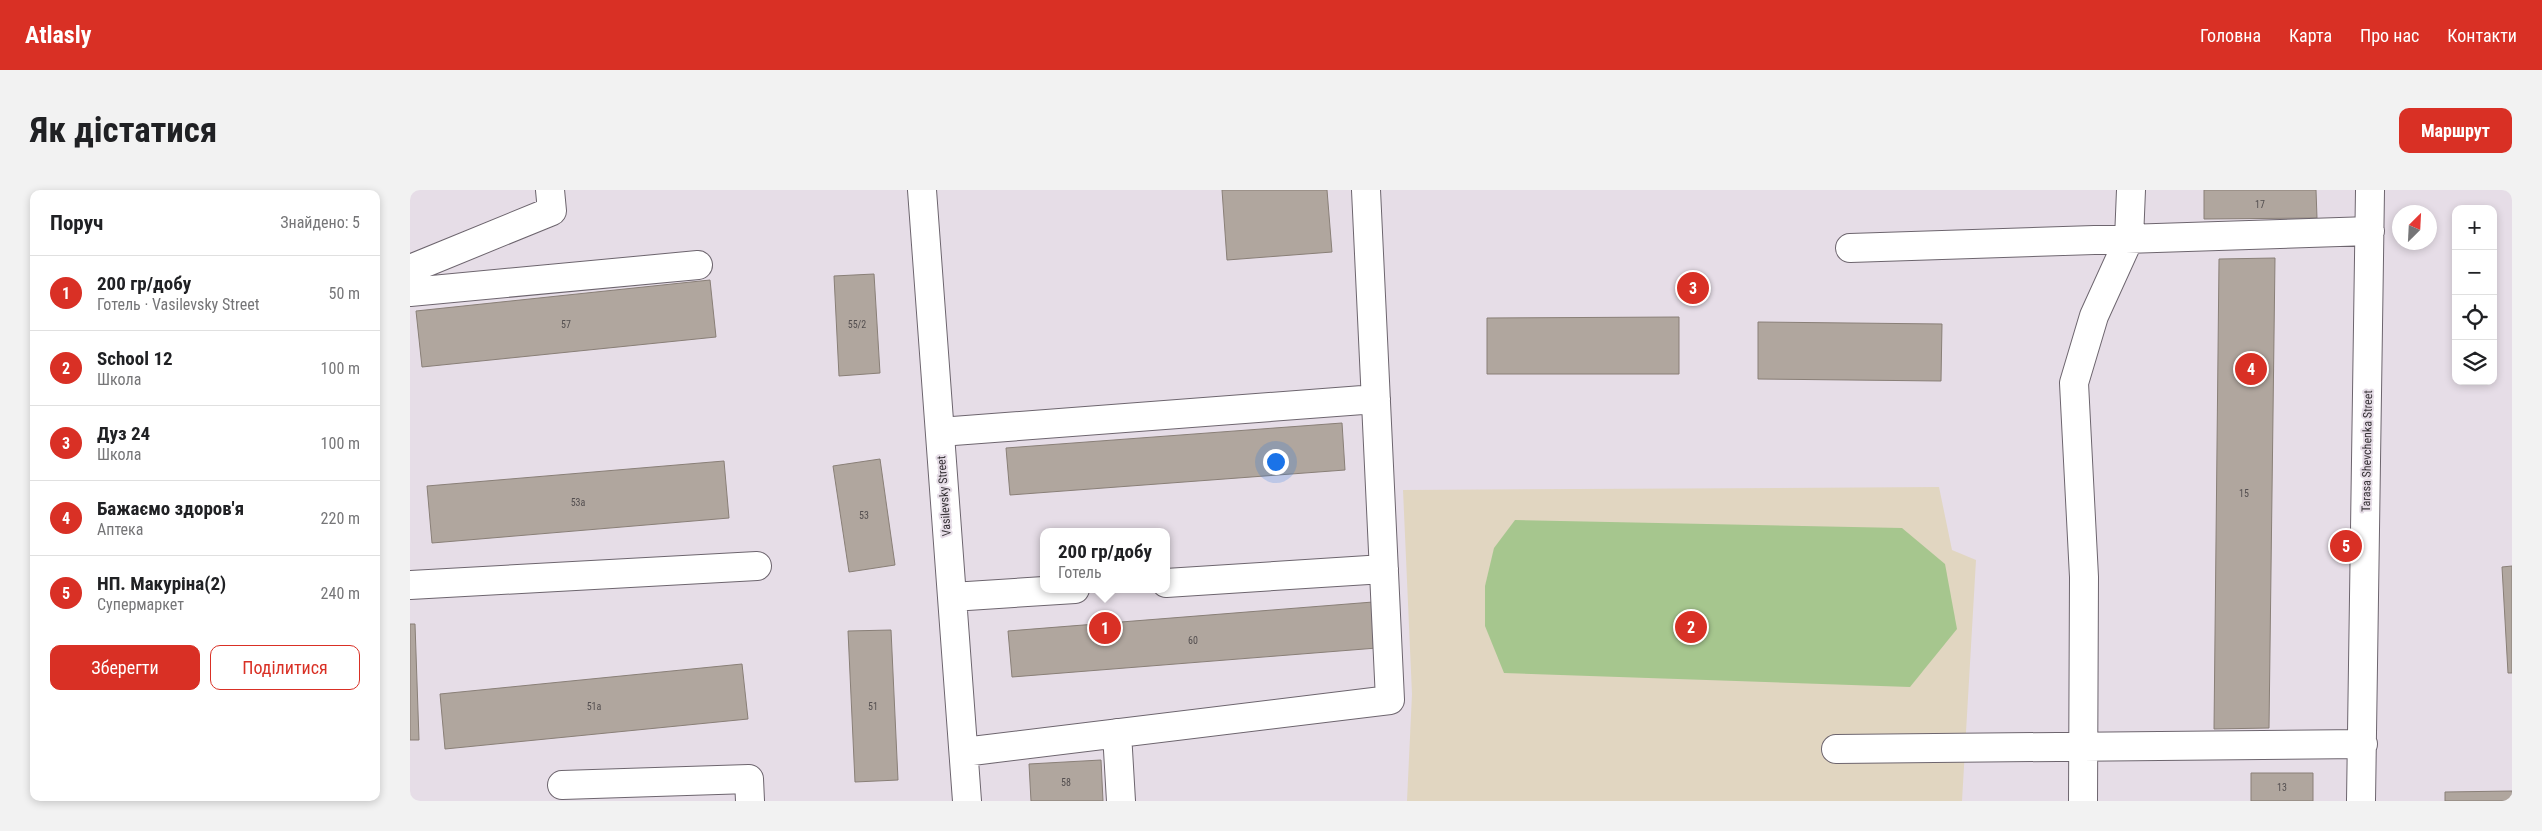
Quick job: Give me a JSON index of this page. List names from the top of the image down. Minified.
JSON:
{"streets":{"street":["Tarasa Shevchenka Street","Vasilevsky Street"]},"house_numbers":["17","57","55/2","15","53а","53","60","51а","51","58","13"],"north":"top right","page":{"header":"Atlasly","nav":["Головна","Карта","Про нас","Контакти"],"buttons":["Маршрут",["Зберегти","Поділитися"]],"title":"Як дістатися","heading":["Поруч","Знайдено: 5"],"map_buttons":["+","−"],"list":[{"mark":"1","name":"200 гр/добу","note":"Готель · Vasilevsky Street","value":"50 m"},{"mark":"2","name":"School 12","note":"Школа","value":"100 m"},{"mark":"3","name":"Дуз 24","note":"Школа","value":"100 m"},{"mark":"4","name":"Бажаємо здоров'я","note":"Аптека","value":"220 m"},{"mark":"5","name":"НП. Макуріна(2)","note":"Супермаркет","value":"240 m"}],"pins":["3","4","5","2","1"],"popup":["200 гр/добу","Готель"]}}
